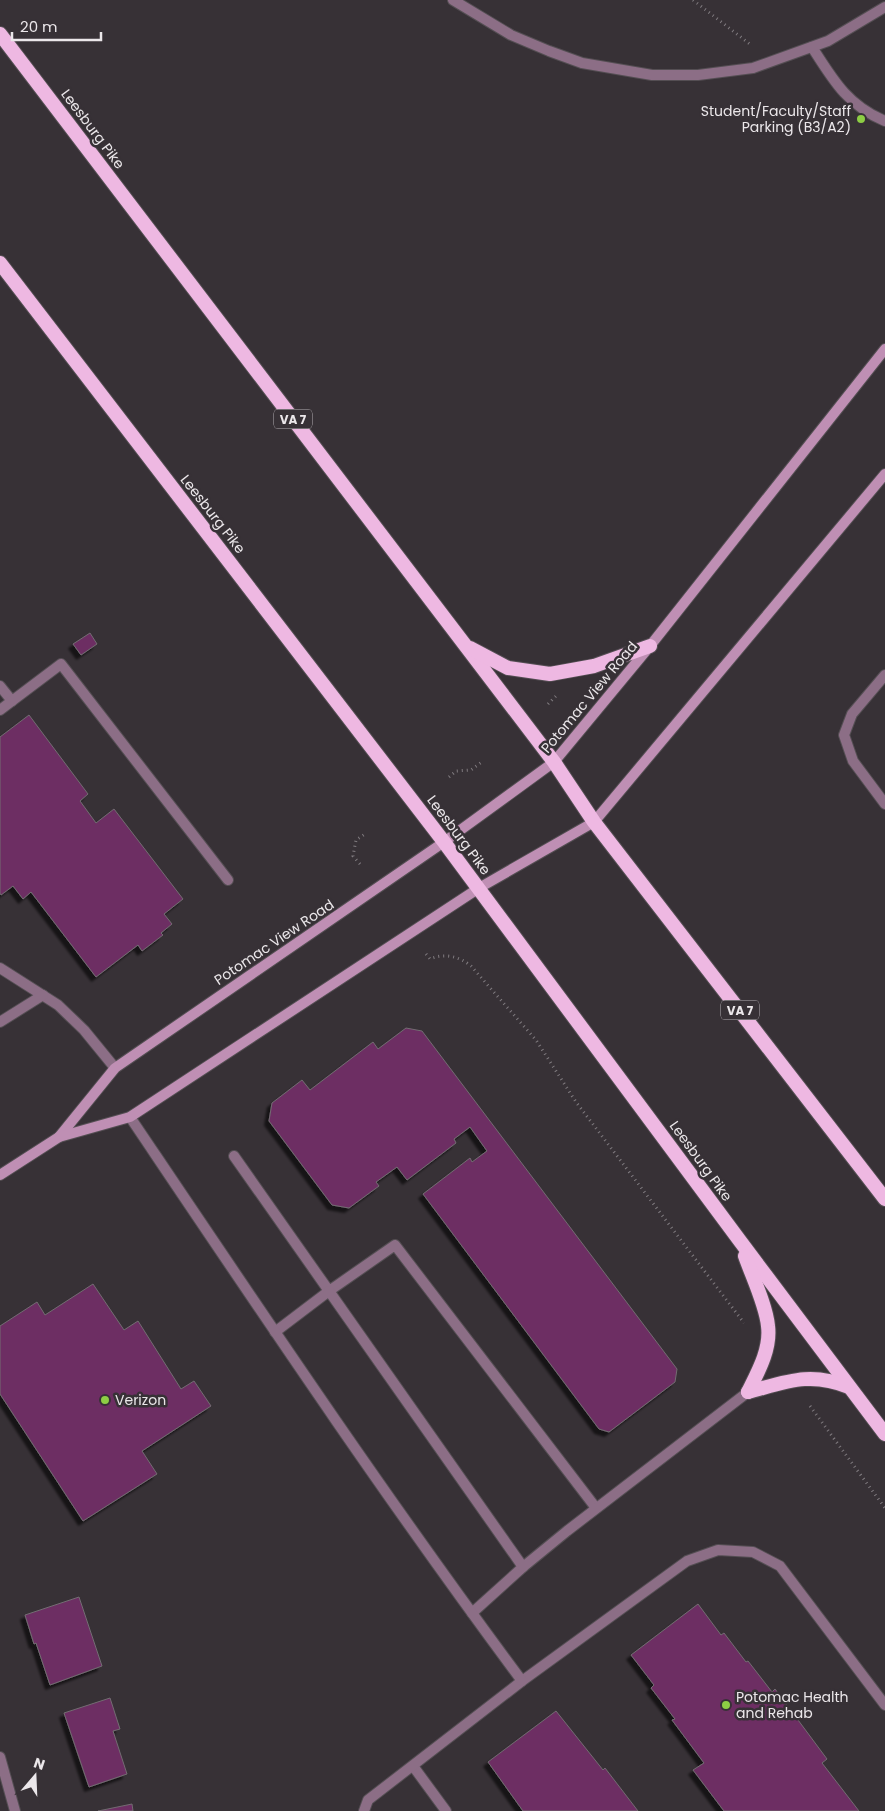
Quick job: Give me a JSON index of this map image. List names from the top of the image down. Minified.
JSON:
{"streets":{"highway":["Leesburg Pike","VA 7"],"main road":["Potomac View Road"]},"crossings":[["Leesburg Pike","Potomac View Road"]],"places":["Student/Faculty/Staff Parking (B3/A2)","Verizon","Potomac Health and Rehab"],"scale_bar":"20 m","north":"top"}
